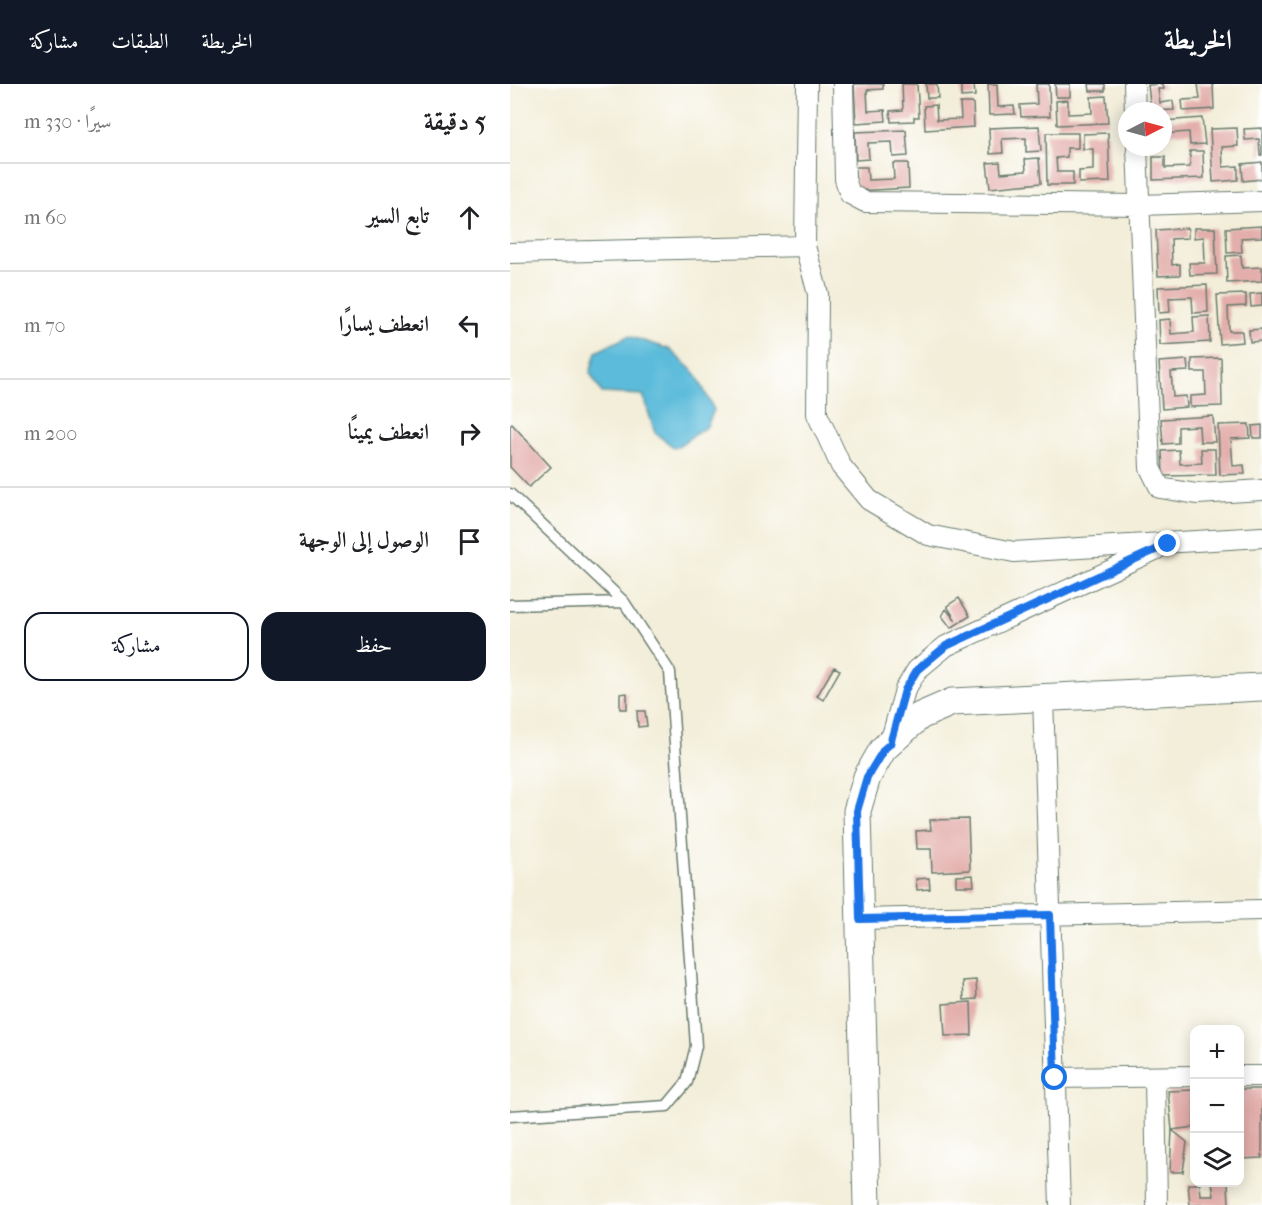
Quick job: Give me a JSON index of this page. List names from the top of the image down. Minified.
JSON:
{"north":"right","page":{"header":"الخريطة","nav":["الخريطة","الطبقات","مشاركة"],"heading":["5 دقيقة","سيرًا · 330 m"],"list":[["تابع السير","60 m"],["انعطف يسارًا","70 m"],["انعطف يمينًا","200 m"],"الوصول إلى الوجهة"],"buttons":["حفظ","مشاركة"],"map_buttons":["+","−"]}}
